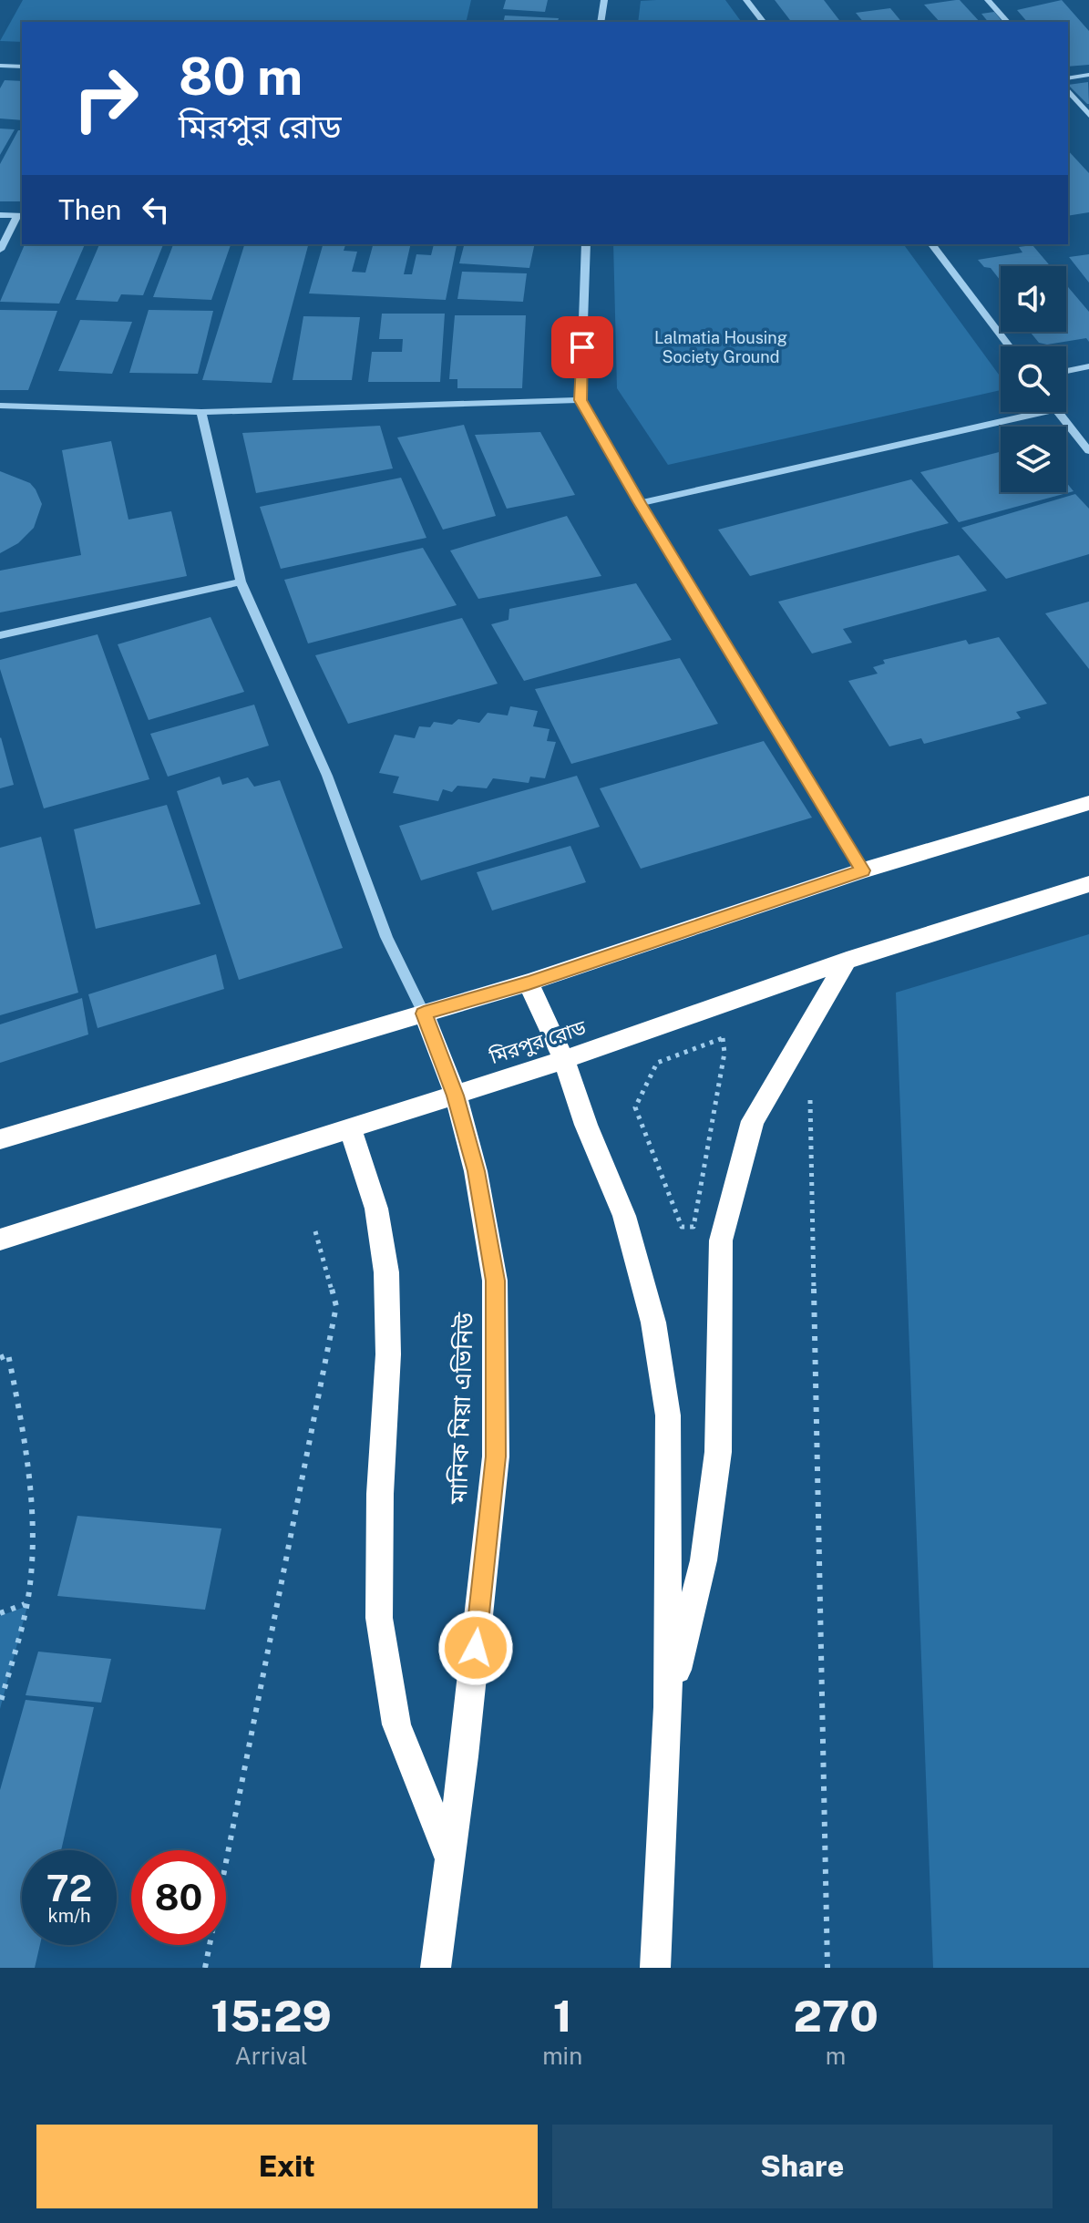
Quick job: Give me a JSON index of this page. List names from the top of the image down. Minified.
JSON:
{"streets":{"highway":["মিরপুর রোড","মানিক মিয়া এভিনিউ"]},"crossings":[["মিরপুর রোড","মানিক মিয়া এভিনিউ"]],"parks":["Lalmatia Housing Society Ground"],"page":{"turn":["80 m","মিরপুর রোড"],"then":"Then","speed":"72 km/h","limit":"80","eta":["15:29","Arrival","1","min","270","m"],"buttons":["Exit","Share"]}}
